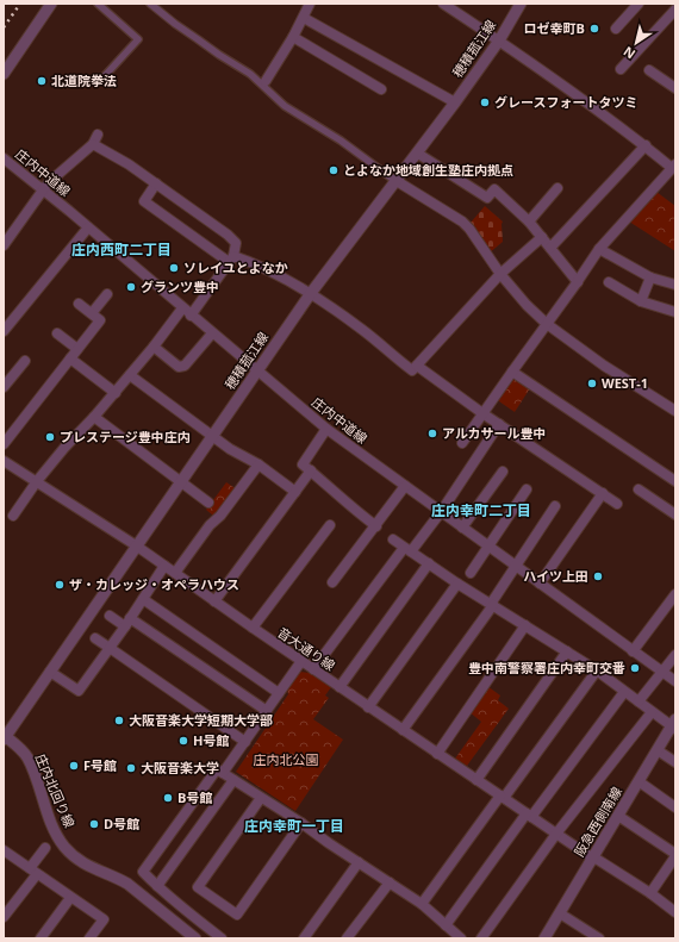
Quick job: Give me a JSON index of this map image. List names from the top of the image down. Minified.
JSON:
{"streets":{"street":["穂積菰江線","庄内中道線","音大通り線","庄内北回り線","阪急西側南線"]},"crossings":[["穂積菰江線","庄内中道線"],["穂積菰江線","音大通り線"],["穂積菰江線","庄内北回り線"],["音大通り線","阪急西側南線"]],"districts":["庄内西町二丁目","庄内幸町二丁目","庄内幸町一丁目"],"parks":["庄内北公園"],"places":["ロゼ幸町B","北道院拳法","グレースフォートタツミ","とよなか地域創生塾庄内拠点","ソレイユとよなか","グランツ豊中","WEST-1","アルカサール豊中","プレステージ豊中庄内","ハイツ上田","ザ・カレッジ・オペラハウス","豊中南警察署庄内幸町交番","大阪音楽大学短期大学部","H号館","F号館","大阪音楽大学","B号館","D号館"],"north":"bottom left"}
